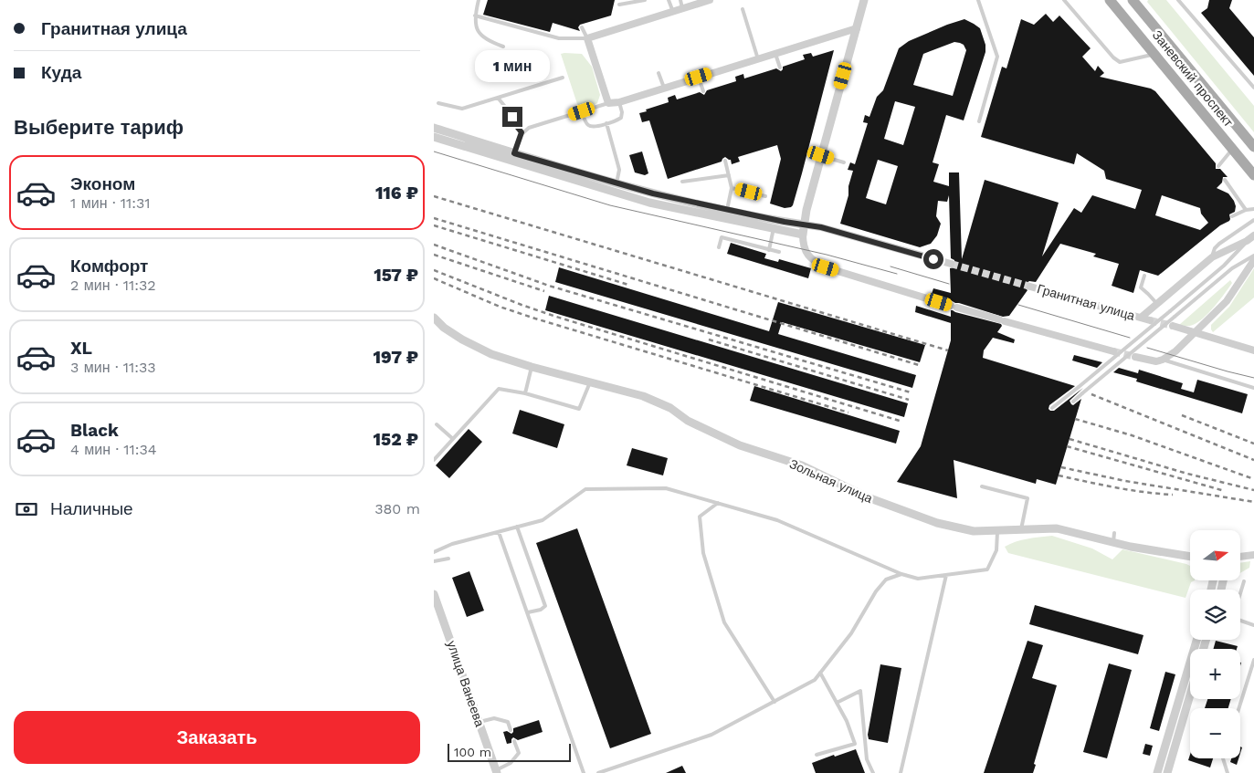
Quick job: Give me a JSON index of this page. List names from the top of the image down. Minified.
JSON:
{"streets":{"main road":["Заневский проспект"],"street":["Гранитная улица","Зольная улица","улица Ванеева"]},"scale_bar":"100 m","north":"right","page":{"banner":["Гранитная улица","Куда"],"bubble":"1 мин","heading":"Выберите тариф","list":[{"name":"Эконом","note":"1 мин · 11:31","value":"116 ₽"},{"name":"Комфорт","note":"2 мин · 11:32","value":"157 ₽"},{"name":"XL","note":"3 мин · 11:33","value":"197 ₽"},{"name":"Black","note":"4 мин · 11:34","value":"152 ₽"}],"pay":["Наличные","380 m"],"map_buttons":["+","−"],"buttons":"Заказать","scale":"100 m"}}
